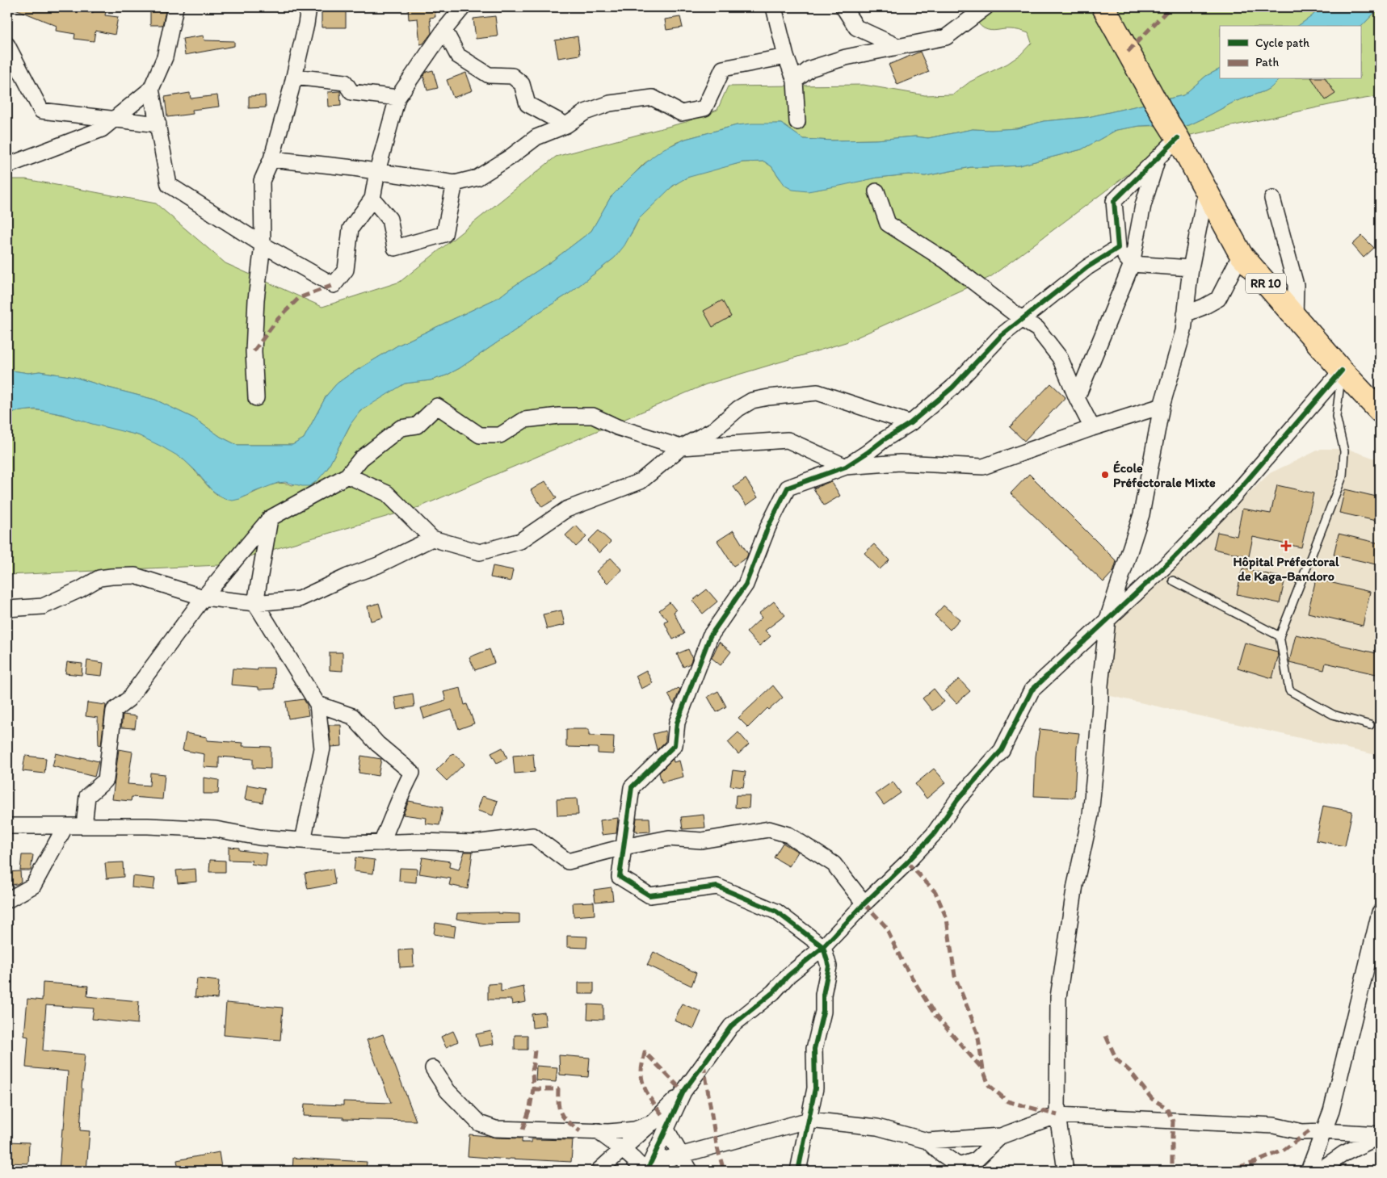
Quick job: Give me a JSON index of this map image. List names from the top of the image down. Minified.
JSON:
{"streets":{"main road":["RR 10"]},"places":{"other":["École Préfectorale Mixte"],"health":["Hôpital Préfectoral de Kaga-Bandoro"]},"legend":["Cycle path","Path"]}
